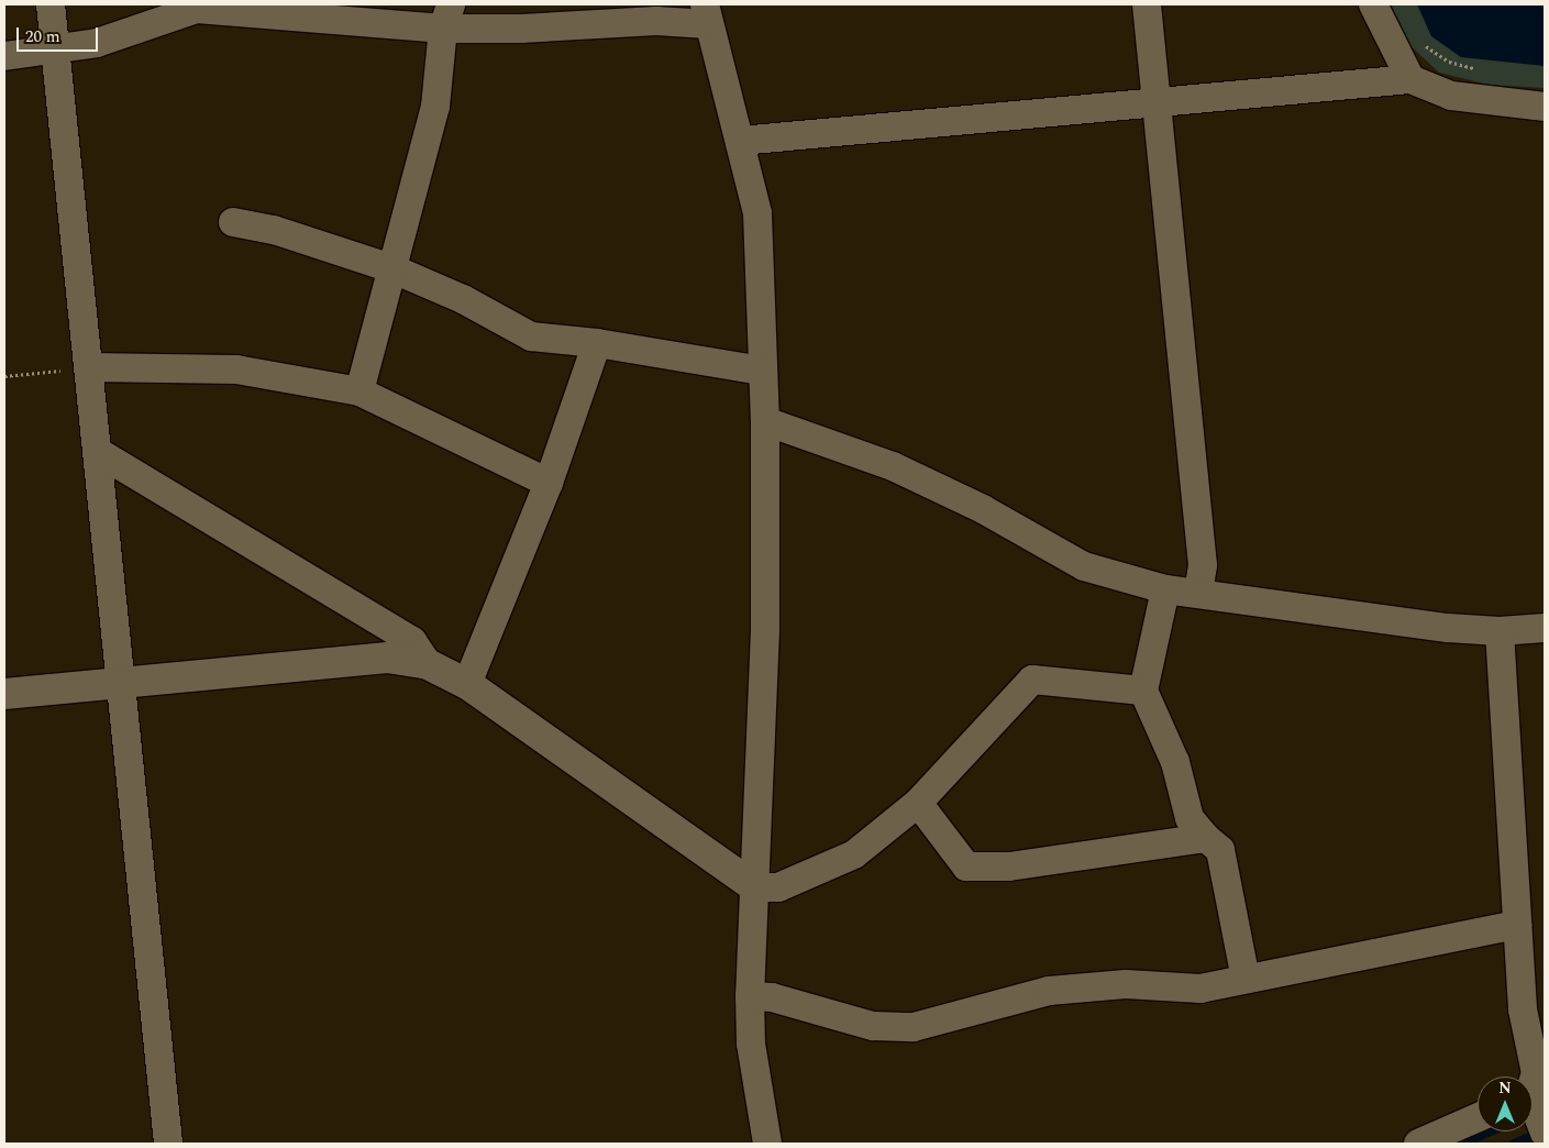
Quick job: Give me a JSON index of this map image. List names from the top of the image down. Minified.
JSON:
{"scale_bar":"20 m","north":"top"}
